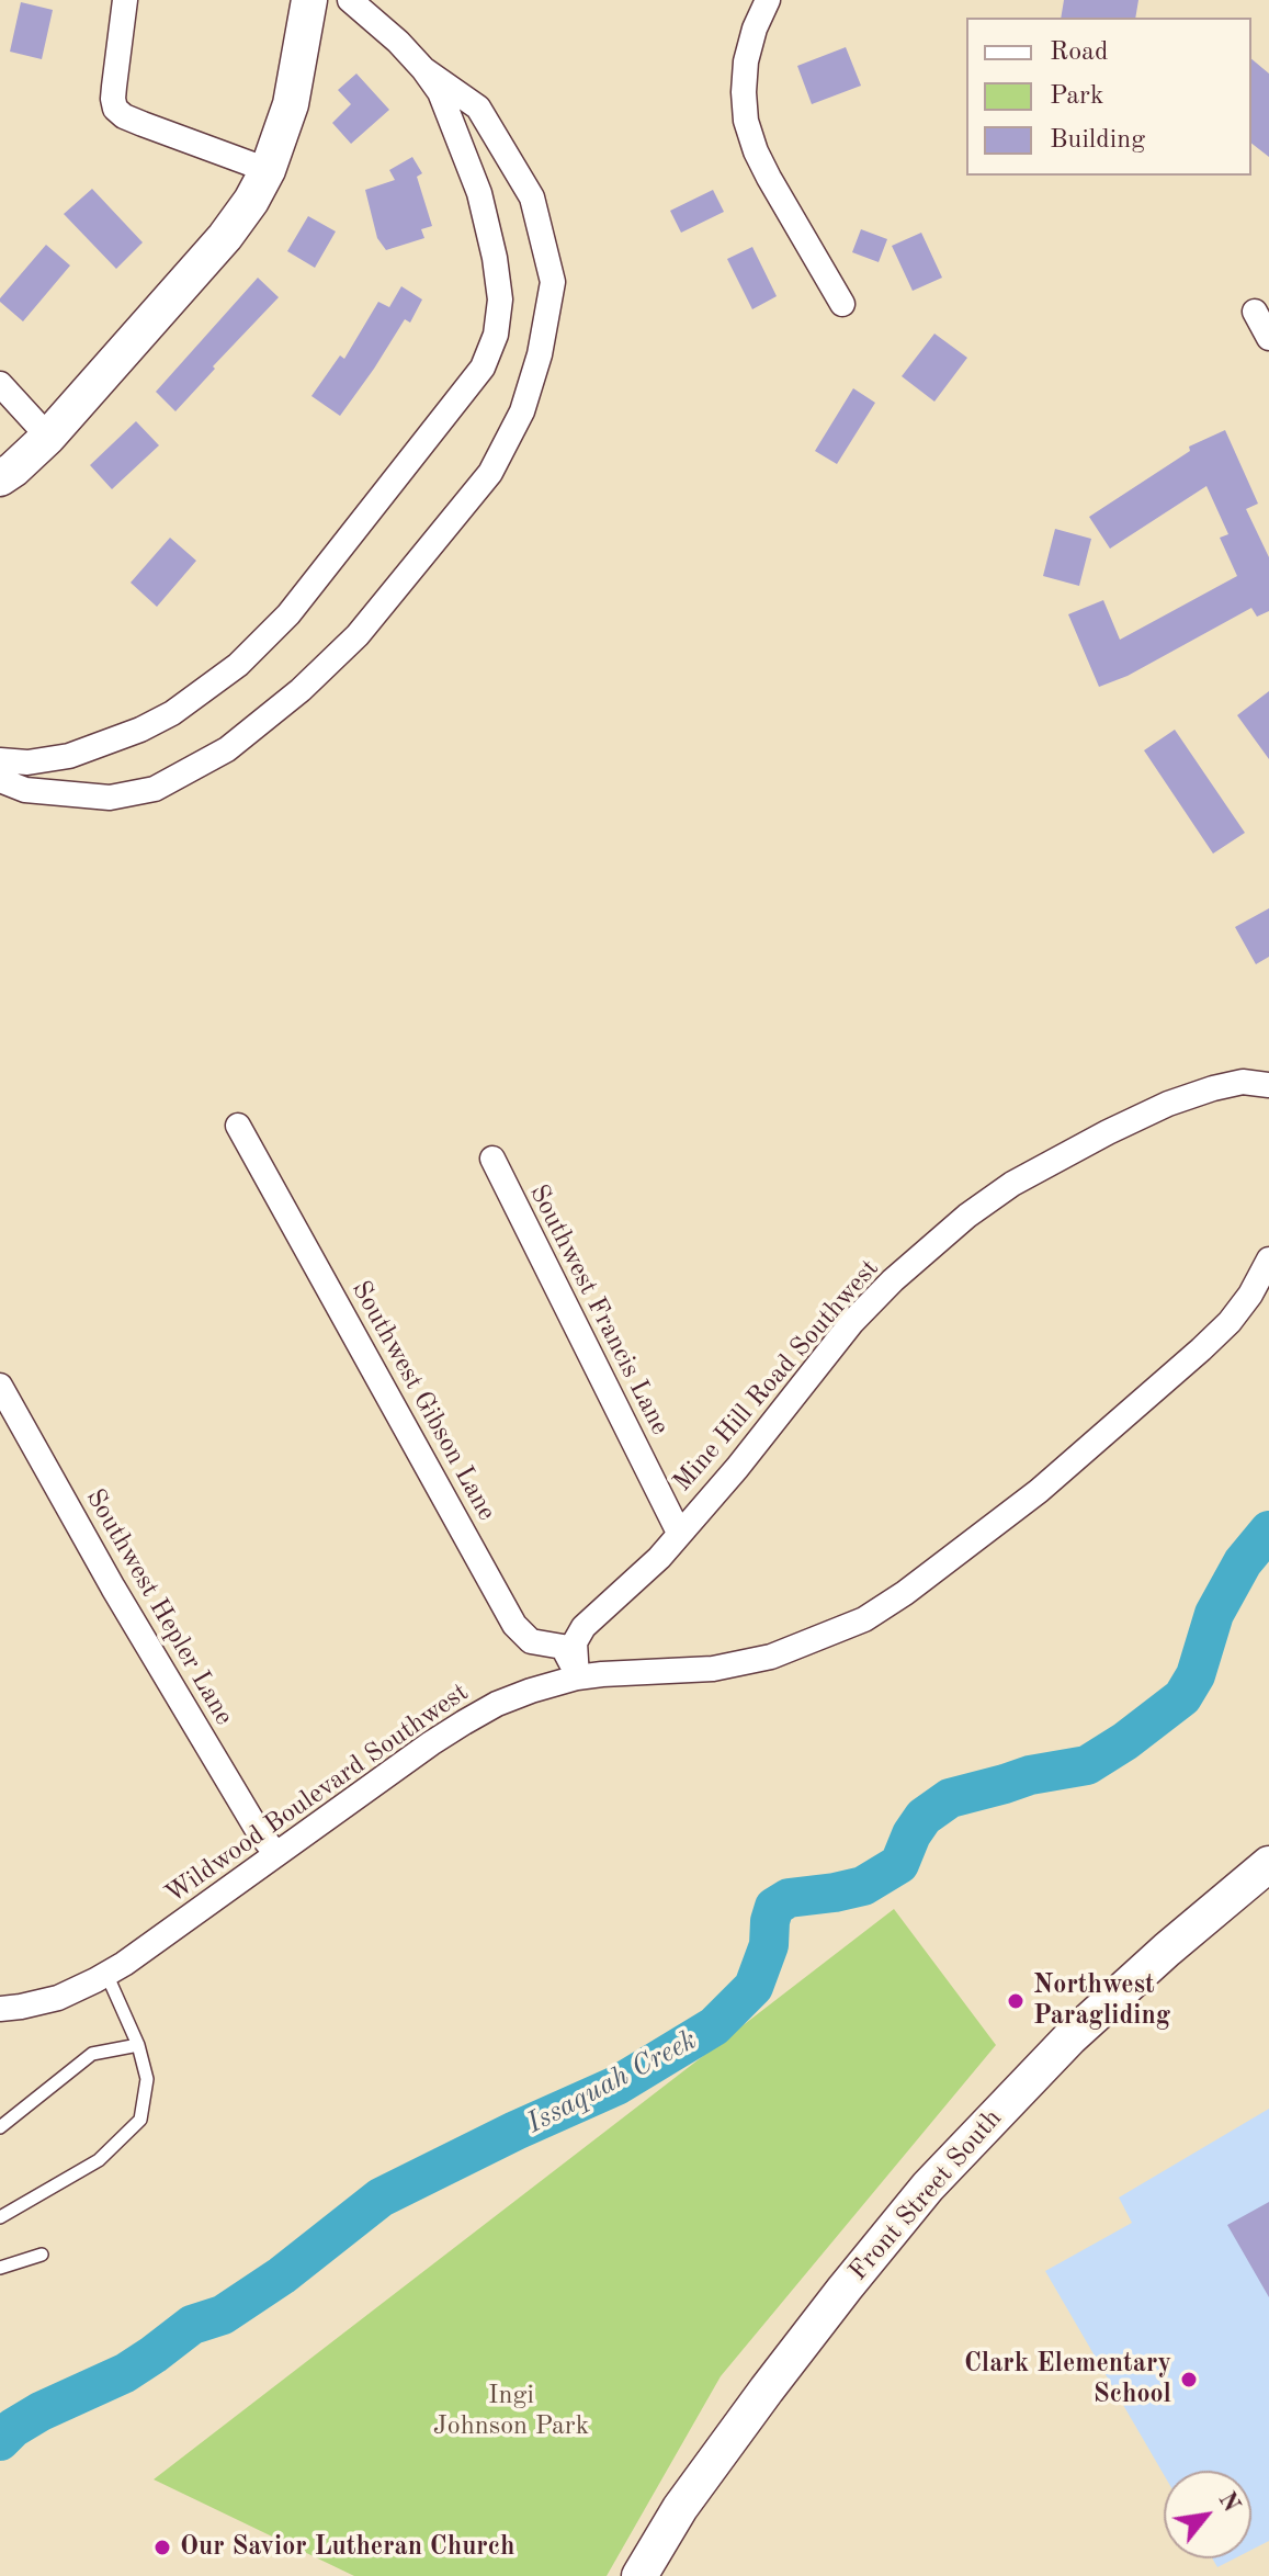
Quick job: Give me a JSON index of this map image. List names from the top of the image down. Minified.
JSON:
{"streets":{"main road":["Front Street South"],"street":["Southwest Francis Lane","Mine Hill Road Southwest","Southwest Gibson Lane","Southwest Hepler Lane","Wildwood Boulevard Southwest"]},"crossings":[["Southwest Francis Lane","Mine Hill Road Southwest"],["Mine Hill Road Southwest","Southwest Gibson Lane"],["Mine Hill Road Southwest","Wildwood Boulevard Southwest"],["Southwest Gibson Lane","Wildwood Boulevard Southwest"],["Southwest Hepler Lane","Wildwood Boulevard Southwest"]],"water":["Issaquah Creek"],"parks":["Ingi Johnson Park"],"places":["Northwest Paragliding","Clark Elementary School","Our Savior Lutheran Church"],"legend":["Road","Park","Building"],"north":"top right"}
